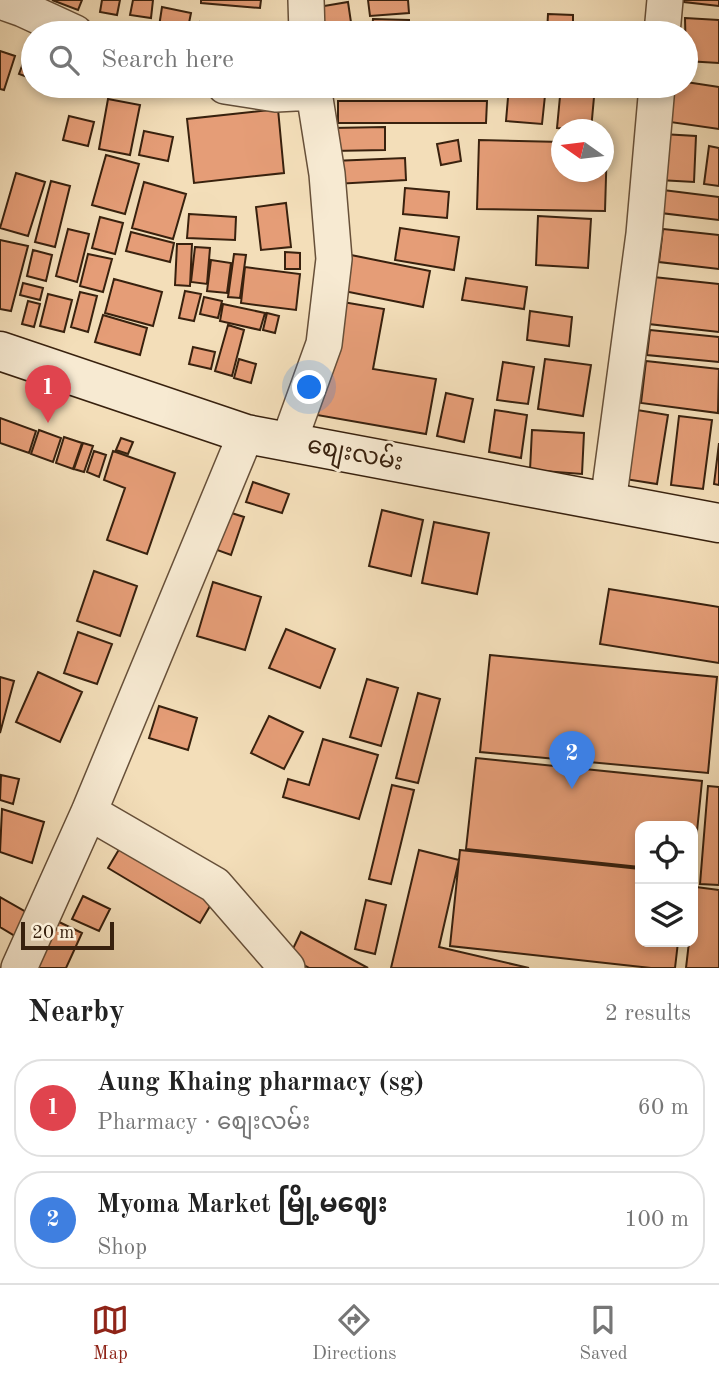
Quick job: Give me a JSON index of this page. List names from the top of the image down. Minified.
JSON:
{"streets":{"main road":["စျေးလမ်း"]},"scale_bar":"20 m","north":"left","page":{"search":"Search here","pins":["1","2"],"scale":"20 m","heading":["Nearby","2 results"],"list":[{"mark":"1","name":"Aung Khaing pharmacy (sg)","note":"Pharmacy · စျေးလမ်း","value":"60 m"},{"mark":"2","name":"Myoma Market မြို့မဈေး","note":"Shop","value":"100 m"}],"nav":["Map","Directions","Saved"]}}
